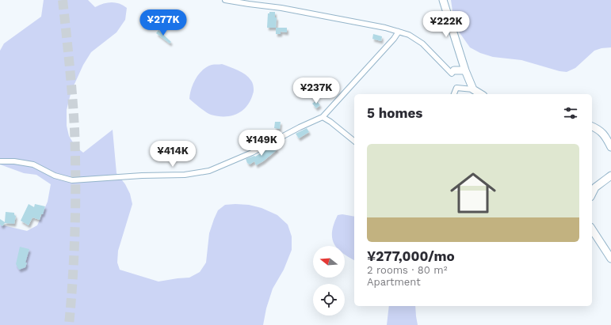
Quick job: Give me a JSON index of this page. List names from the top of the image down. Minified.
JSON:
{"north":"left","page":{"price":["¥277K","¥222K","¥237K","¥149K","¥414K"],"heading":"5 homes","list":[{"name":"¥277,000/mo","note":"2 rooms · 80 m² · Apartment"}]}}
